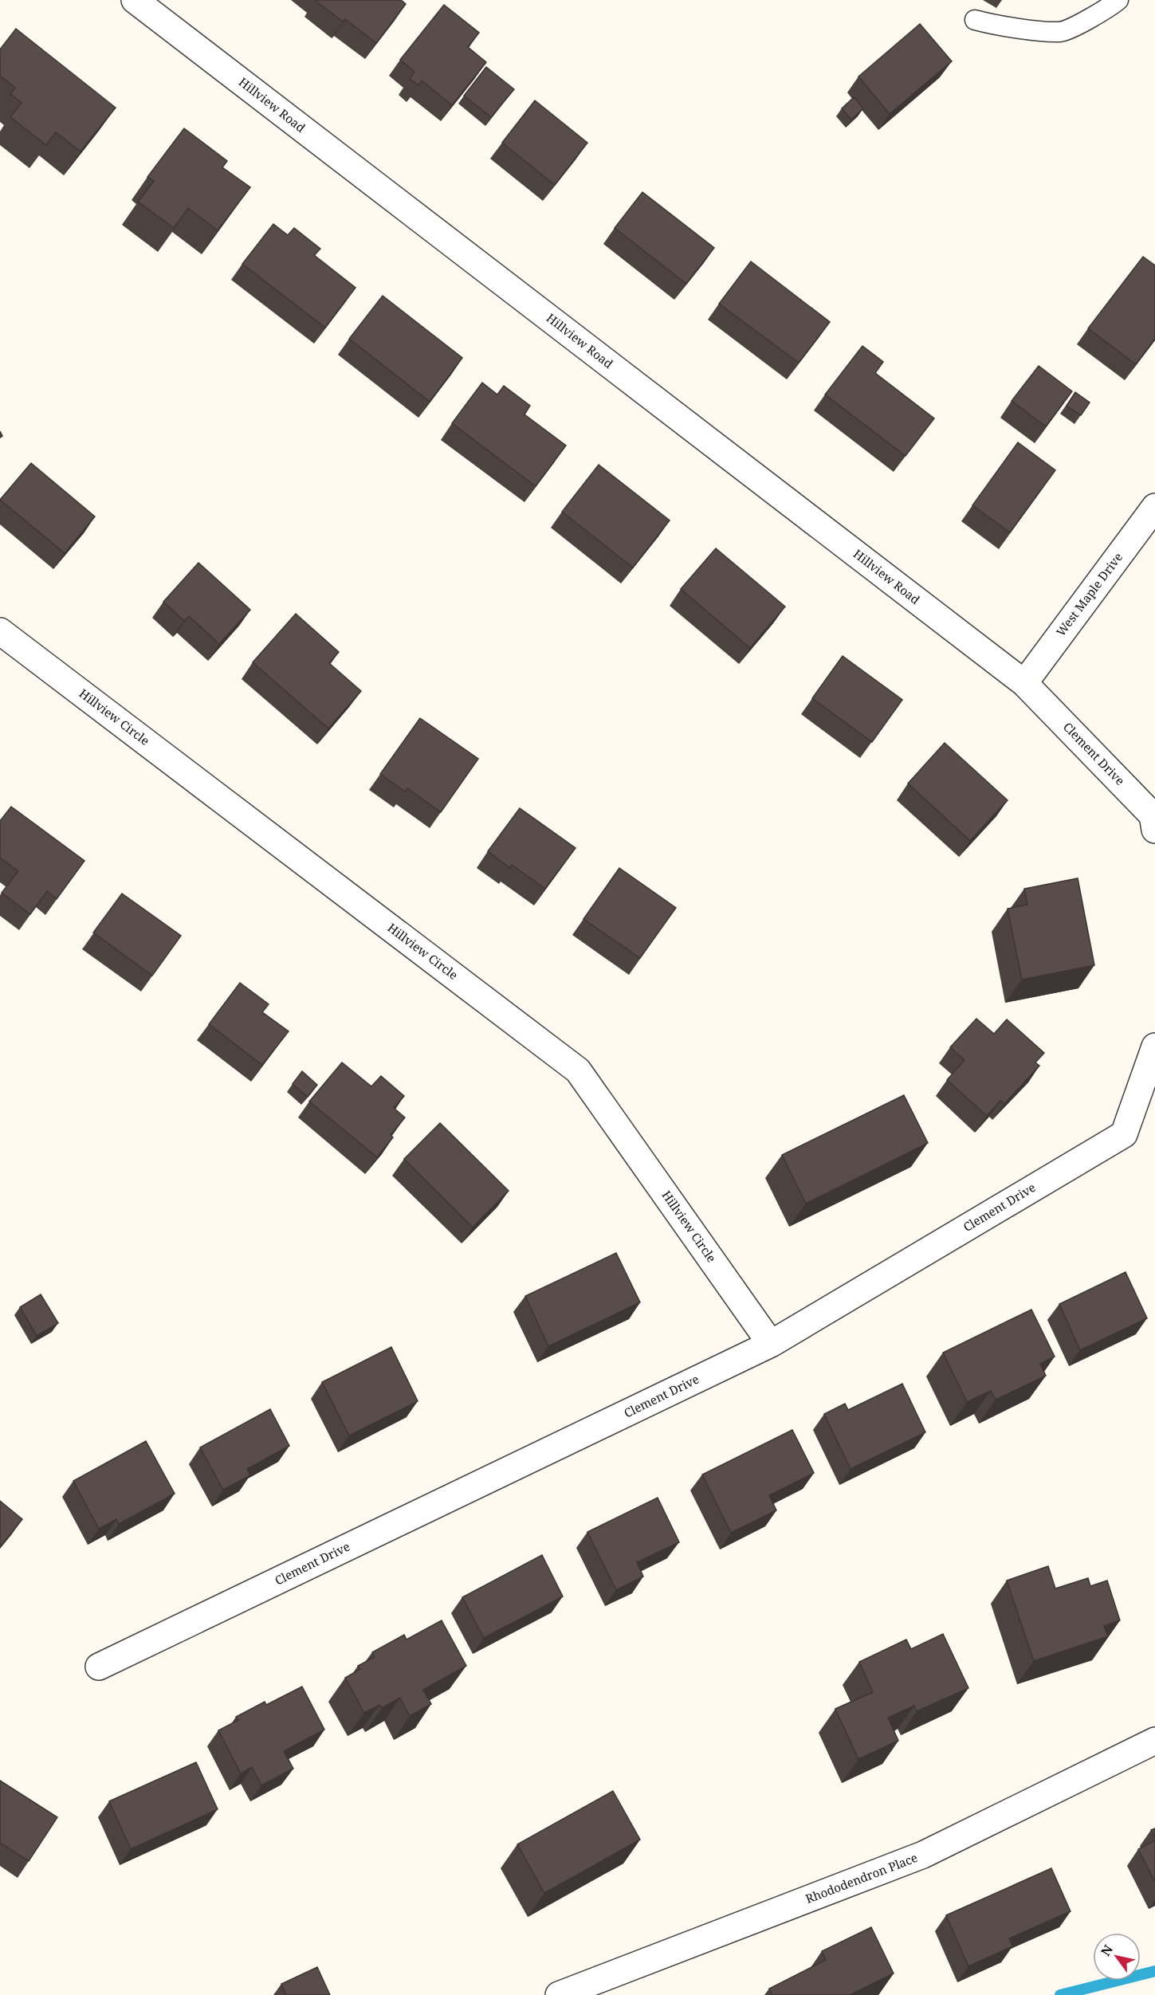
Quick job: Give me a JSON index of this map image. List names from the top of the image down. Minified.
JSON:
{"streets":{"street":["Hillview Road","West Maple Drive","Hillview Circle","Clement Drive","Rhododendron Place"]},"crossings":[["Hillview Road","West Maple Drive"],["Hillview Road","Clement Drive"],["West Maple Drive","Clement Drive"],["Hillview Circle","Clement Drive"]],"north":"top left"}
